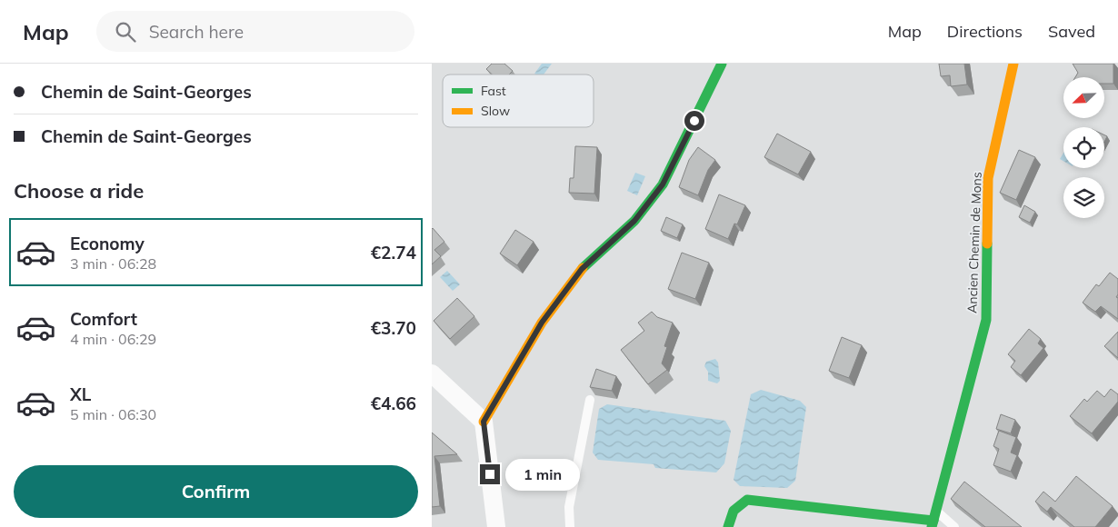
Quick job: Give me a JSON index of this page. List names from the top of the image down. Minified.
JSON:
{"streets":{"street":["Ancien Chemin de Mons"]},"legend":["Fast","Slow"],"north":"bottom left","page":{"header":"Map","search":"Search here","nav":["Map","Directions","Saved"],"banner":["Chemin de Saint-Georges","Chemin de Saint-Georges"],"heading":"Choose a ride","list":[{"name":"Economy","note":"3 min · 06:28","value":"€2.74"},{"name":"Comfort","note":"4 min · 06:29","value":"€3.70"},{"name":"XL","note":"5 min · 06:30","value":"€4.66"}],"buttons":"Confirm","bubble":"1 min"}}
